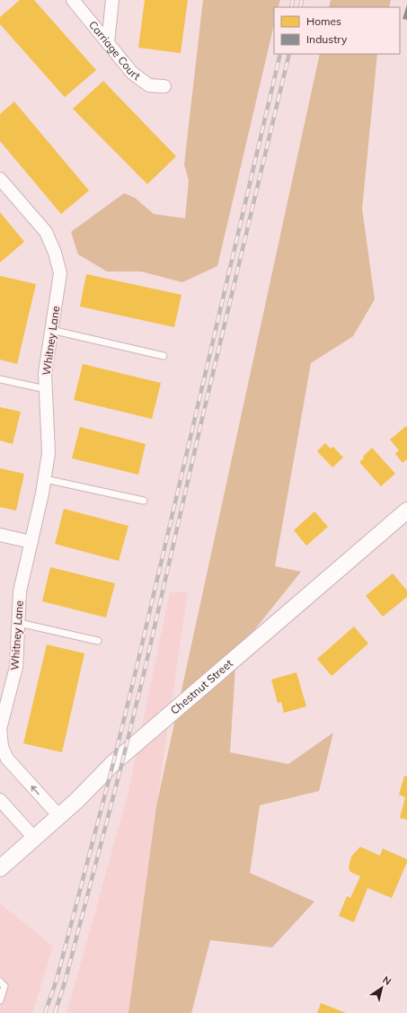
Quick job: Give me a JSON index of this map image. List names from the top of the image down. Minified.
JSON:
{"streets":{"street":["Carriage Court","Whitney Lane","Chestnut Street"]},"crossings":[["Whitney Lane","Chestnut Street"]],"legend":["Homes","Industry"],"north":"top right"}
